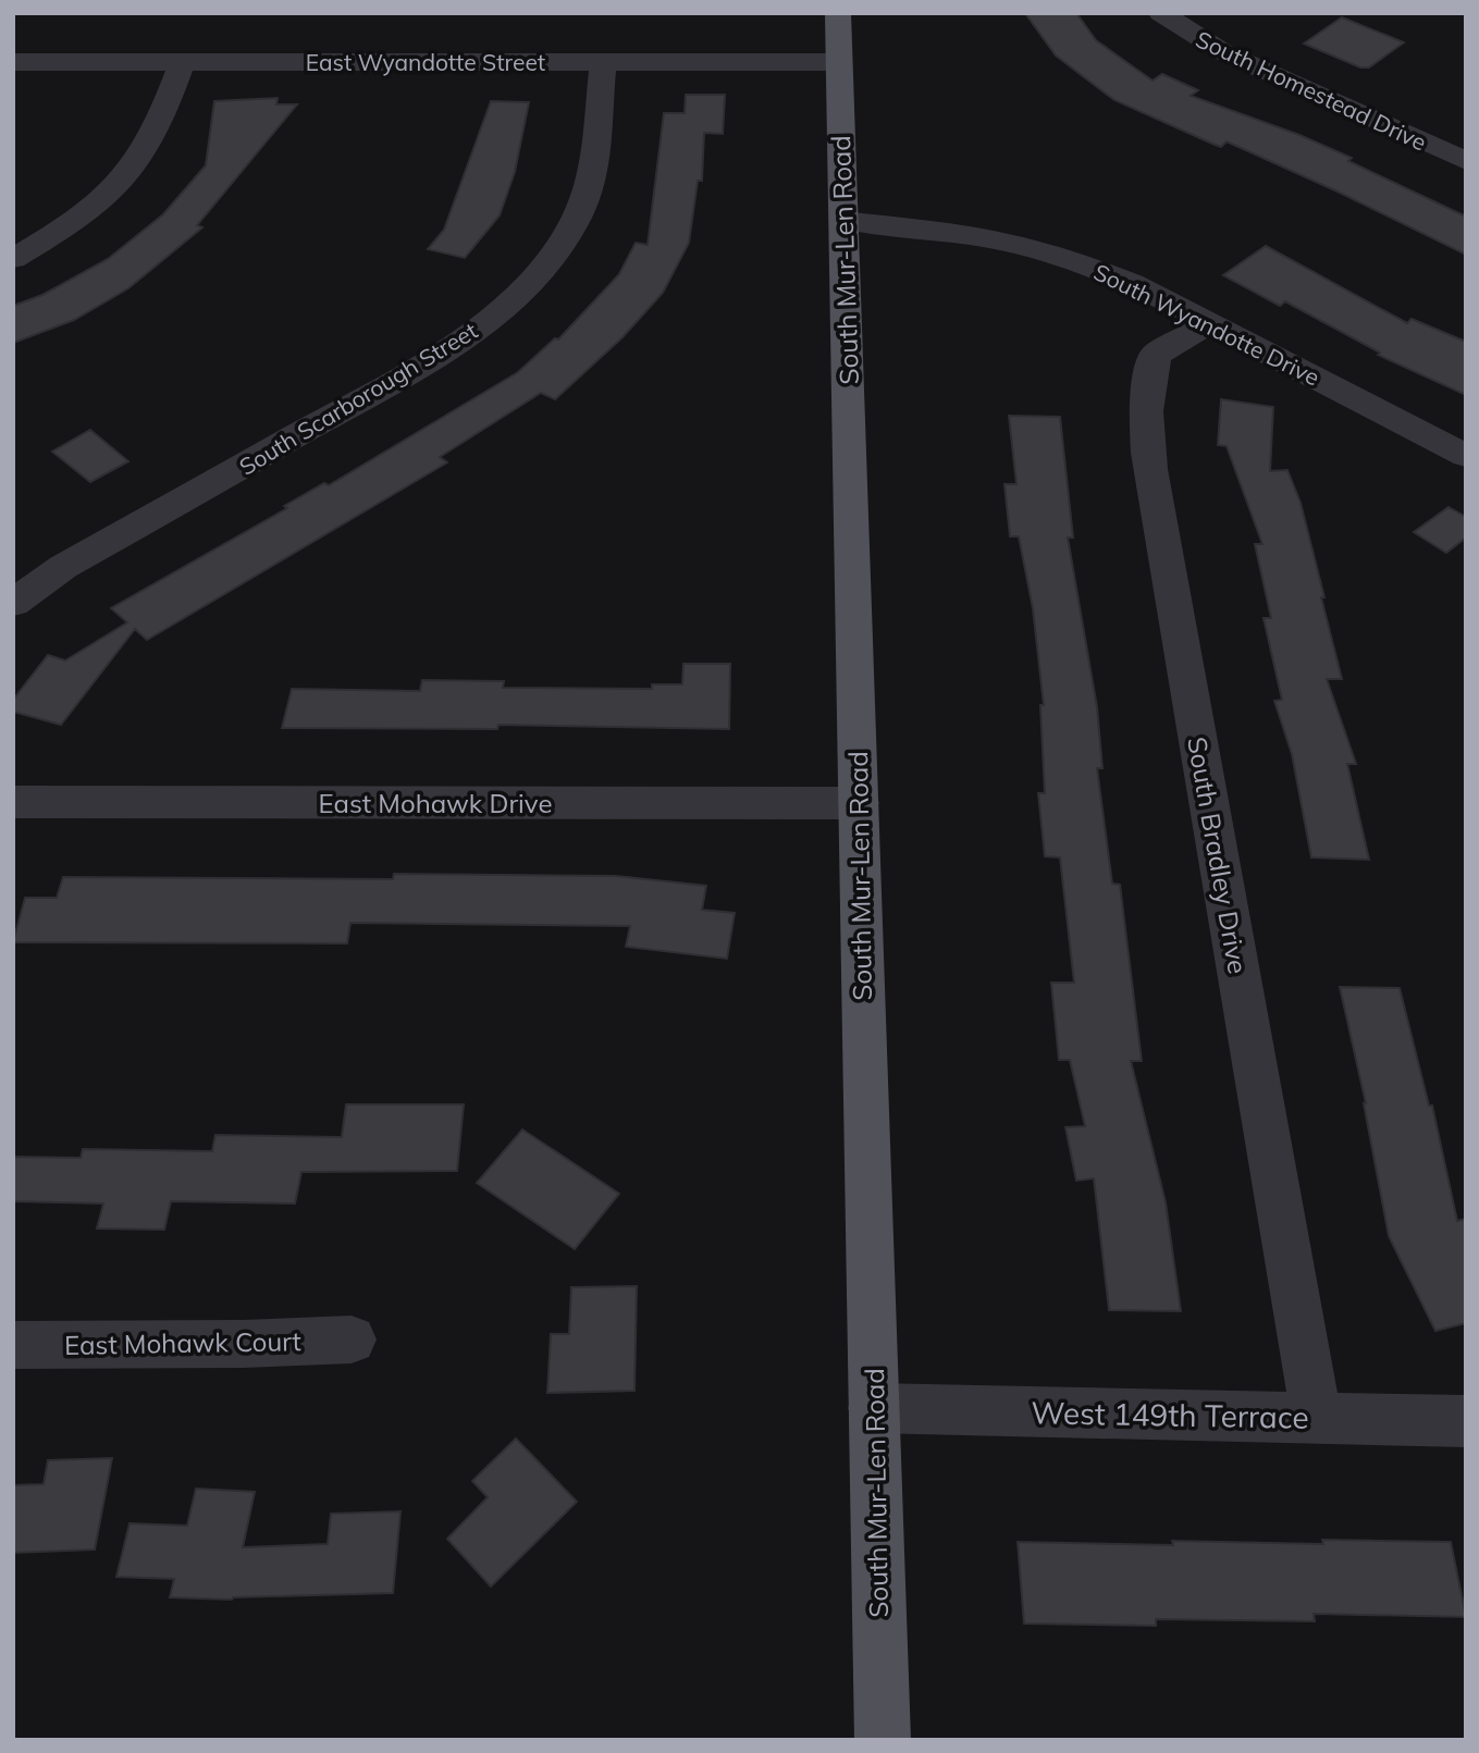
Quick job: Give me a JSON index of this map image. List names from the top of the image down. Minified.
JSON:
{"streets":{"main road":["South Mur-Len Road"],"street":["East Wyandotte Street","South Homestead Drive","South Wyandotte Drive","South Scarborough Street","East Mohawk Drive","South Bradley Drive","East Mohawk Court","West 149th Terrace"]},"crossings":[["East Wyandotte Street","South Mur-Len Road"],["East Wyandotte Street","South Scarborough Street"],["South Mur-Len Road","South Wyandotte Drive"],["South Mur-Len Road","East Mohawk Drive"],["South Mur-Len Road","West 149th Terrace"],["South Wyandotte Drive","South Bradley Drive"],["South Bradley Drive","West 149th Terrace"]]}
